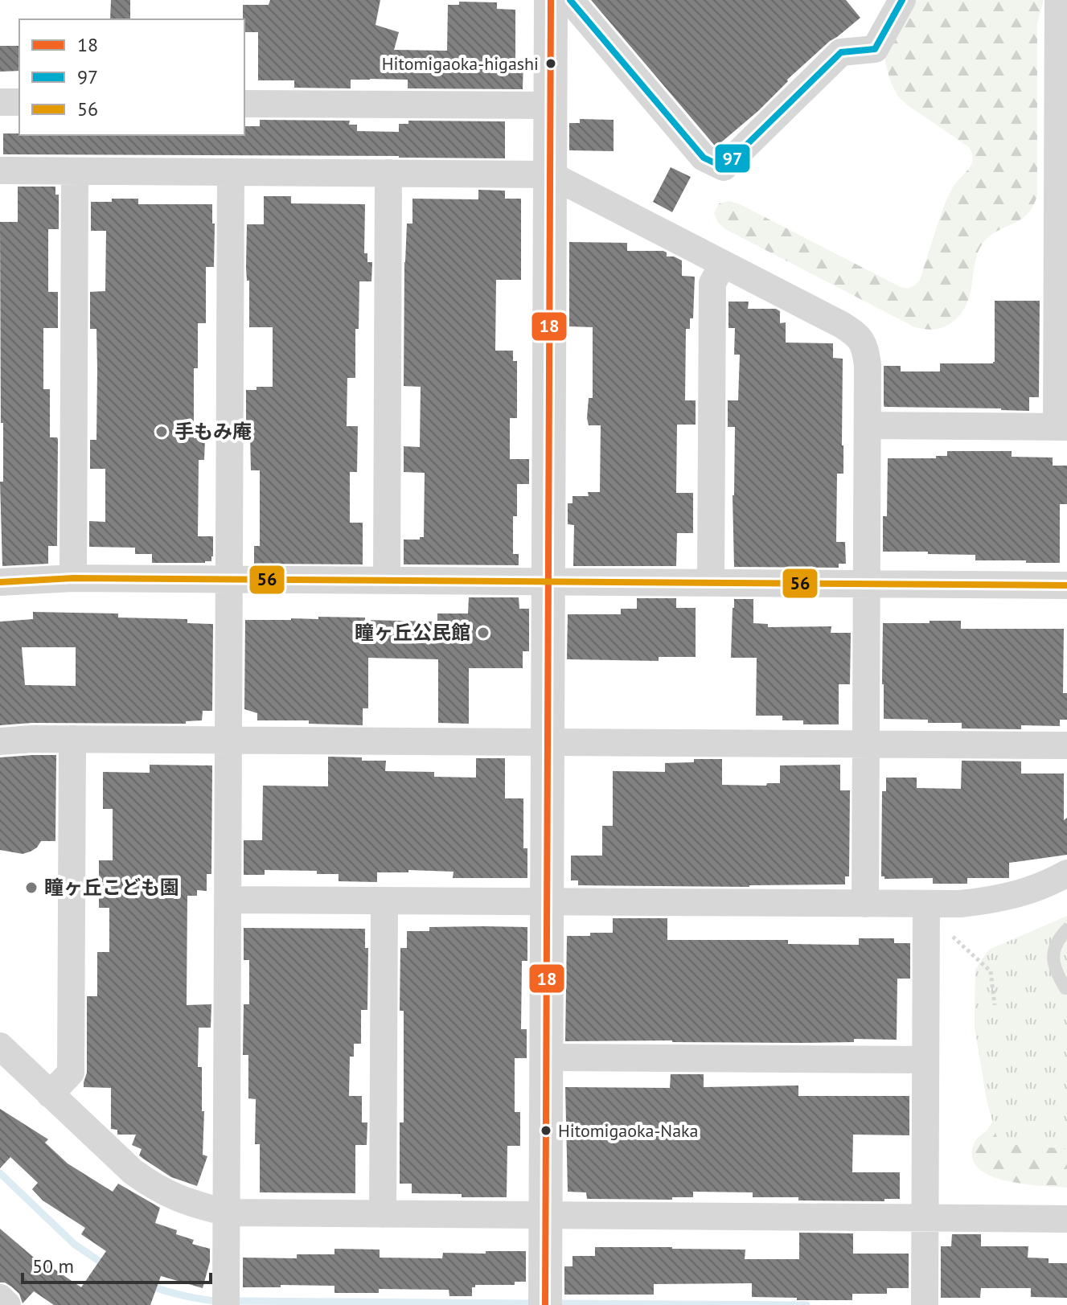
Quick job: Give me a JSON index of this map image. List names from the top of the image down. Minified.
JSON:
{"places":["Hitomigaoka-higashi","手もみ庵","瞳ヶ丘公民館","瞳ヶ丘こども園","Hitomigaoka-Naka"],"lines":["transit line 18","transit line 97","transit line 56"],"legend":["18","97","56"],"scale_bar":"50 m"}
